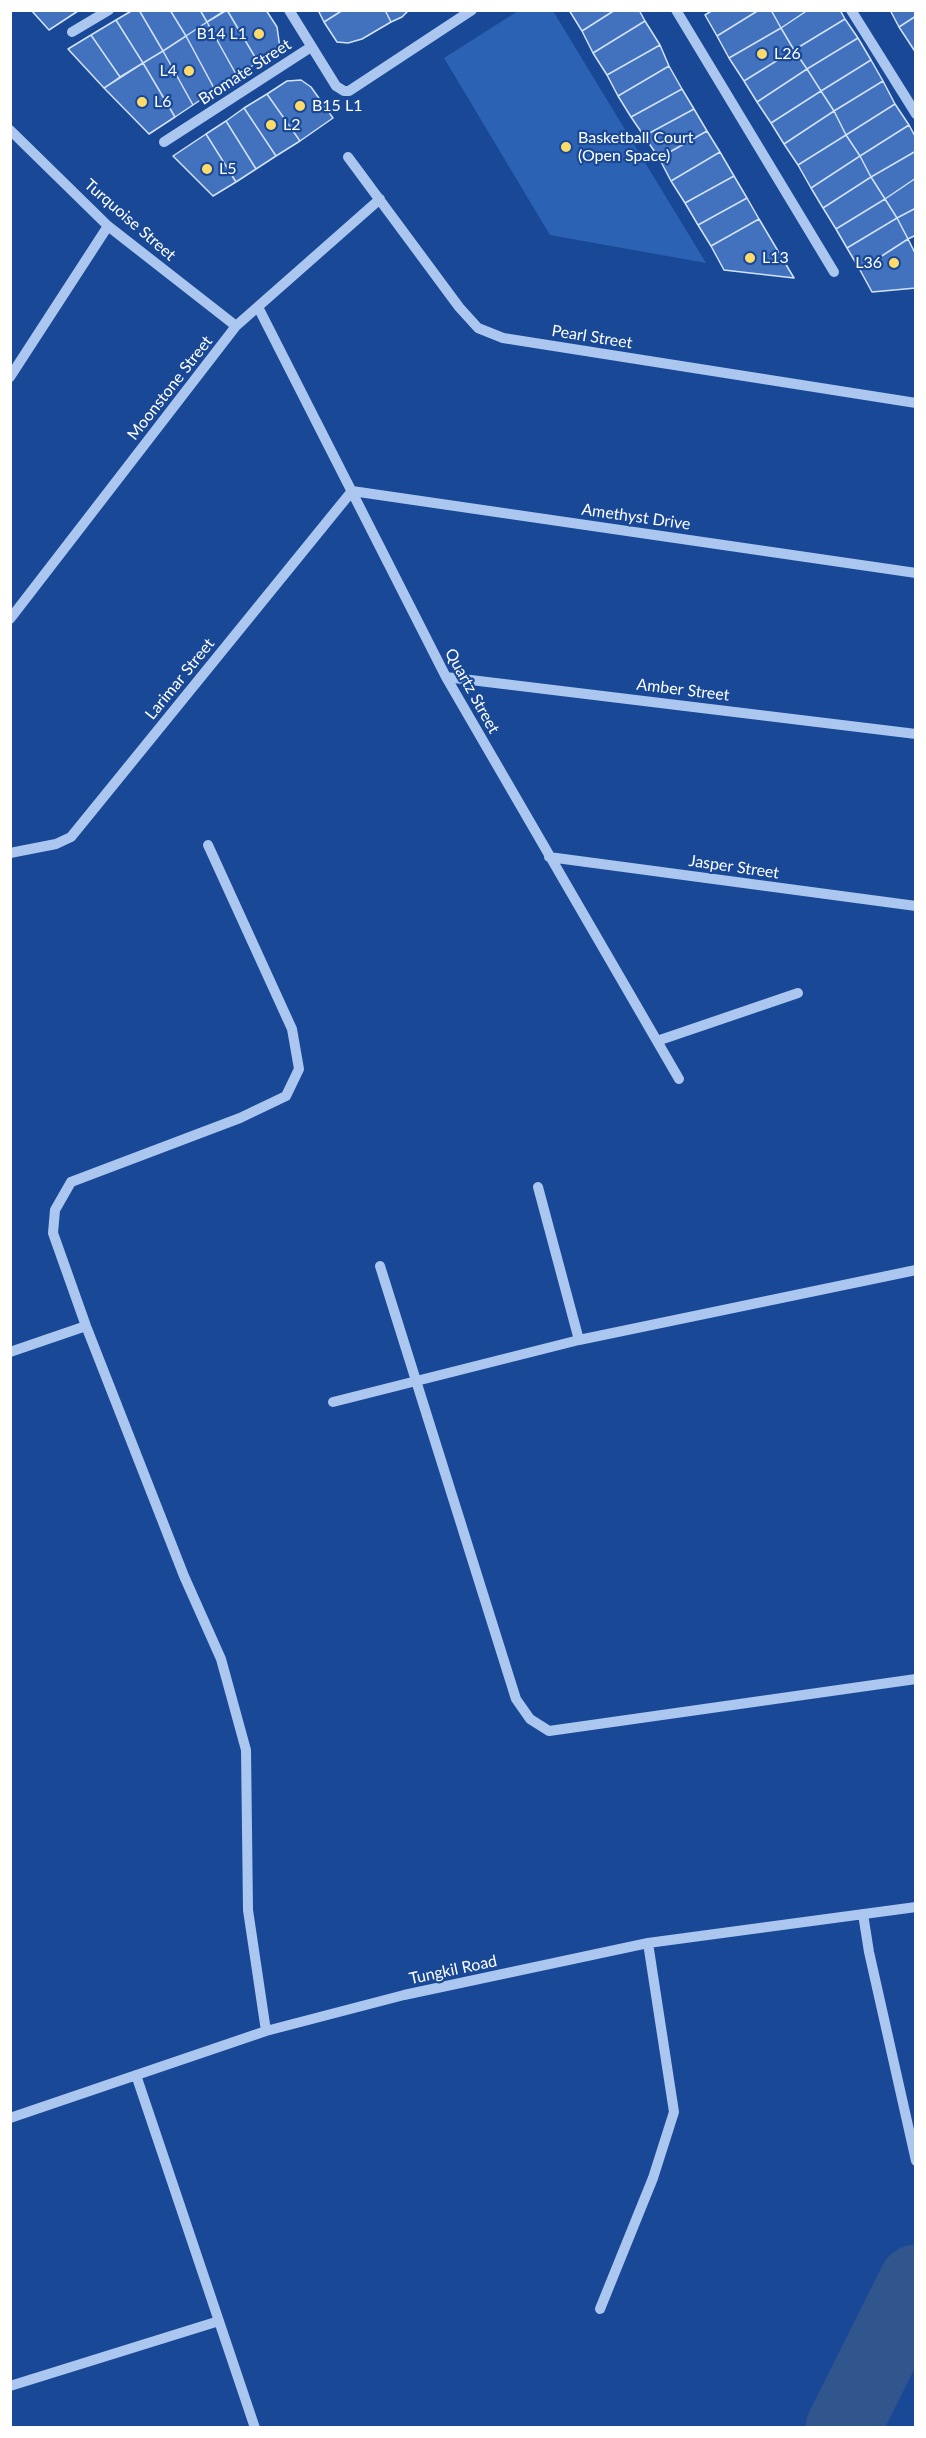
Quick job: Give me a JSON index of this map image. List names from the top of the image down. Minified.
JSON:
{"streets":{"street":["Bromate Street","Turquoise Street","Pearl Street","Moonstone Street","Amethyst Drive","Larimar Street","Amber Street","Quartz Street","Jasper Street","Tungkil Road"]},"crossings":[["Turquoise Street","Moonstone Street"],["Pearl Street","Moonstone Street"],["Moonstone Street","Quartz Street"],["Amethyst Drive","Larimar Street"],["Amethyst Drive","Quartz Street"],["Larimar Street","Quartz Street"],["Amber Street","Quartz Street"],["Quartz Street","Jasper Street"]],"places":["B14 L1","L26","L4","L6","B15 L1","L2","Basketball Court (Open Space)","L5","L13","L36"]}
